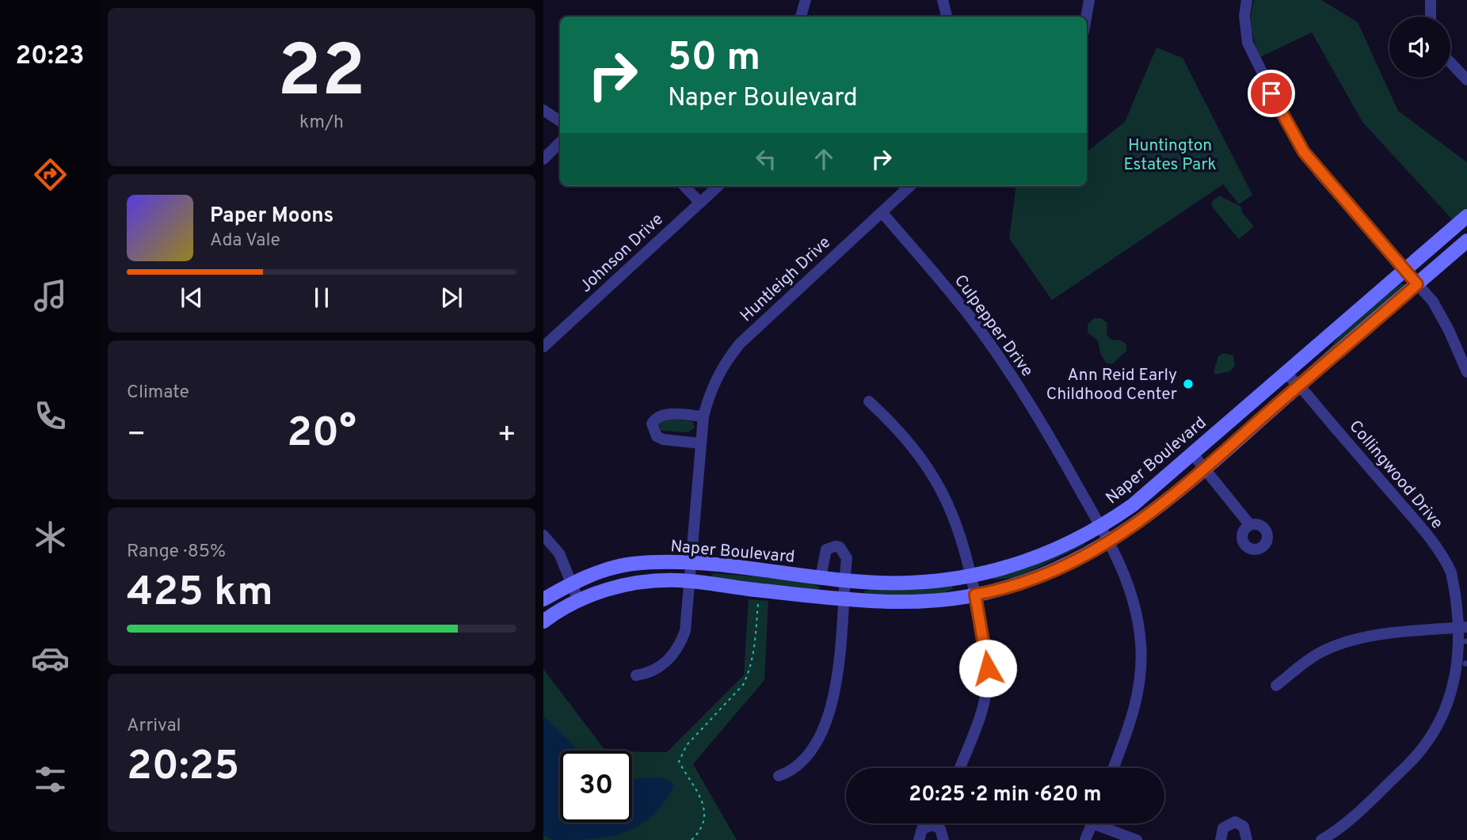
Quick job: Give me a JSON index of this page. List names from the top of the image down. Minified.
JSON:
{"streets":{"main road":["Naper Boulevard"],"street":["Johnson Drive","Huntleigh Drive","Culpepper Drive","Collingwood Drive"]},"crossings":[["Huntleigh Drive","Culpepper Drive"],["Huntleigh Drive","Naper Boulevard"],["Culpepper Drive","Naper Boulevard"],["Naper Boulevard","Collingwood Drive"]],"parks":["Huntington Estates Park"],"places":["Ann Reid Early Childhood Center"],"page":{"tabs":"20:23","tile":[["22","km/h"],"Climate",["Range · 85%","425 km"],["Arrival","20:25"]],"turn":["50 m","Naper Boulevard"],"song":["Paper Moons","Ada Vale"],"heat":["−","20°","+"],"limit":"30","trip":"20:25 · 2 min · 620 m"}}
